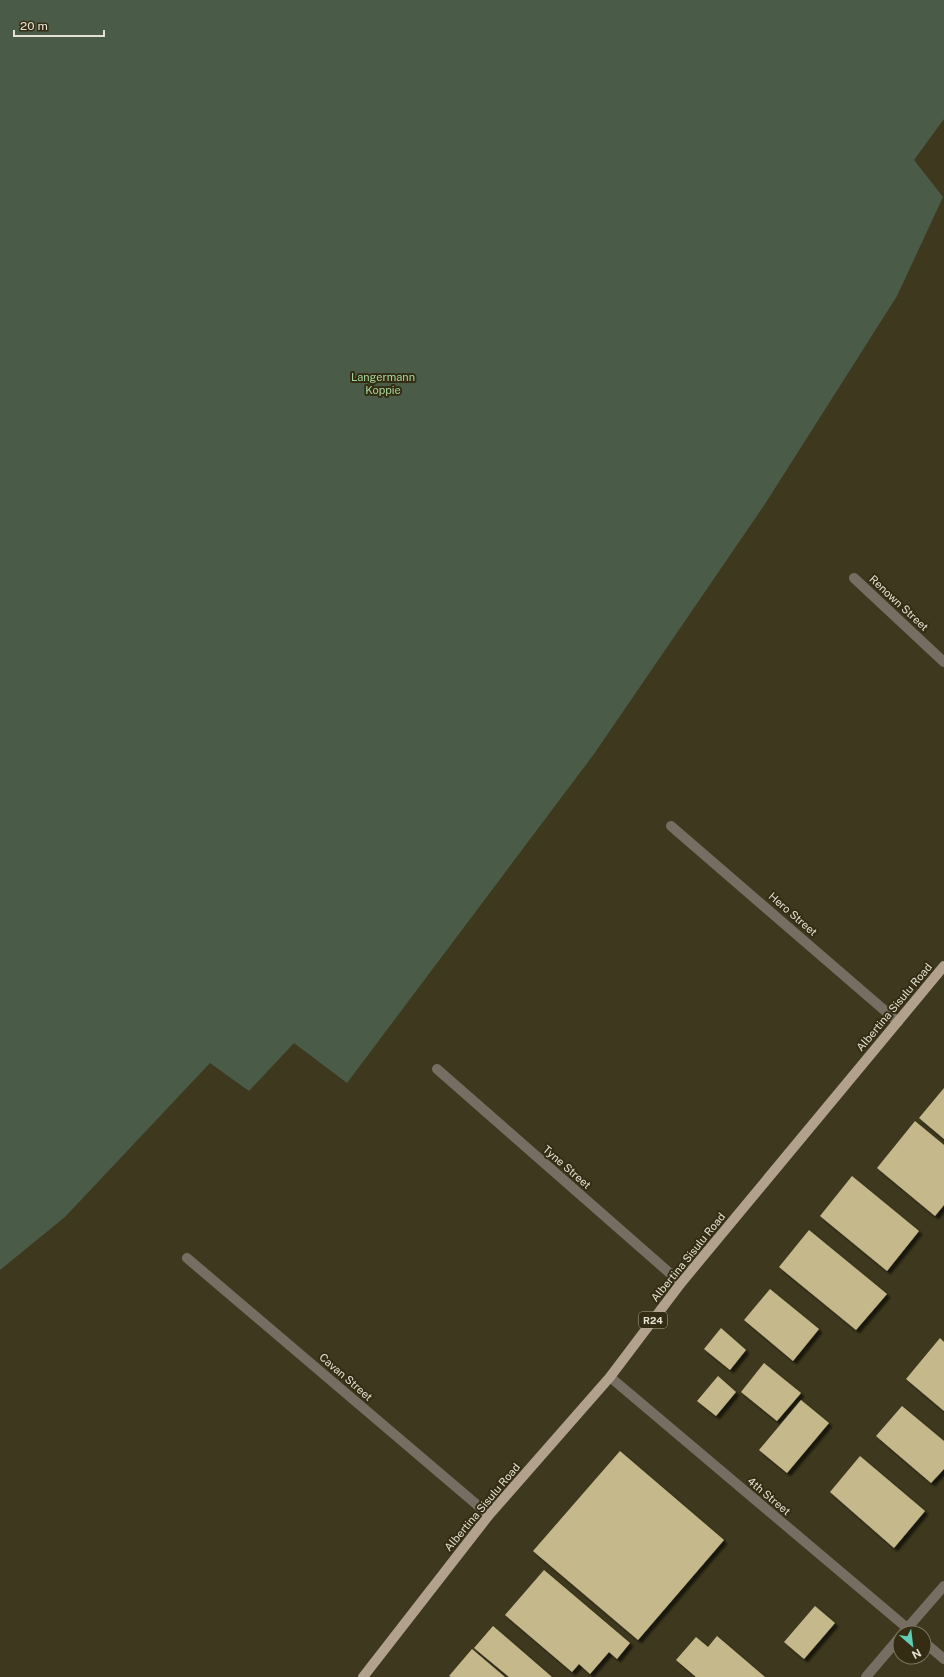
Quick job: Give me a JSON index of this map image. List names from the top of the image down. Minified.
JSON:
{"streets":{"main road":["Albertina Sisulu Road","R24"],"street":["Renown Street","Hero Street","Tyne Street","Cavan Street","4th Street"]},"crossings":[["Hero Street","Albertina Sisulu Road"],["Albertina Sisulu Road","Tyne Street"],["Albertina Sisulu Road","Cavan Street"],["Albertina Sisulu Road","4th Street"]],"parks":["Langermann Koppie"],"scale_bar":"20 m","north":"bottom right"}
